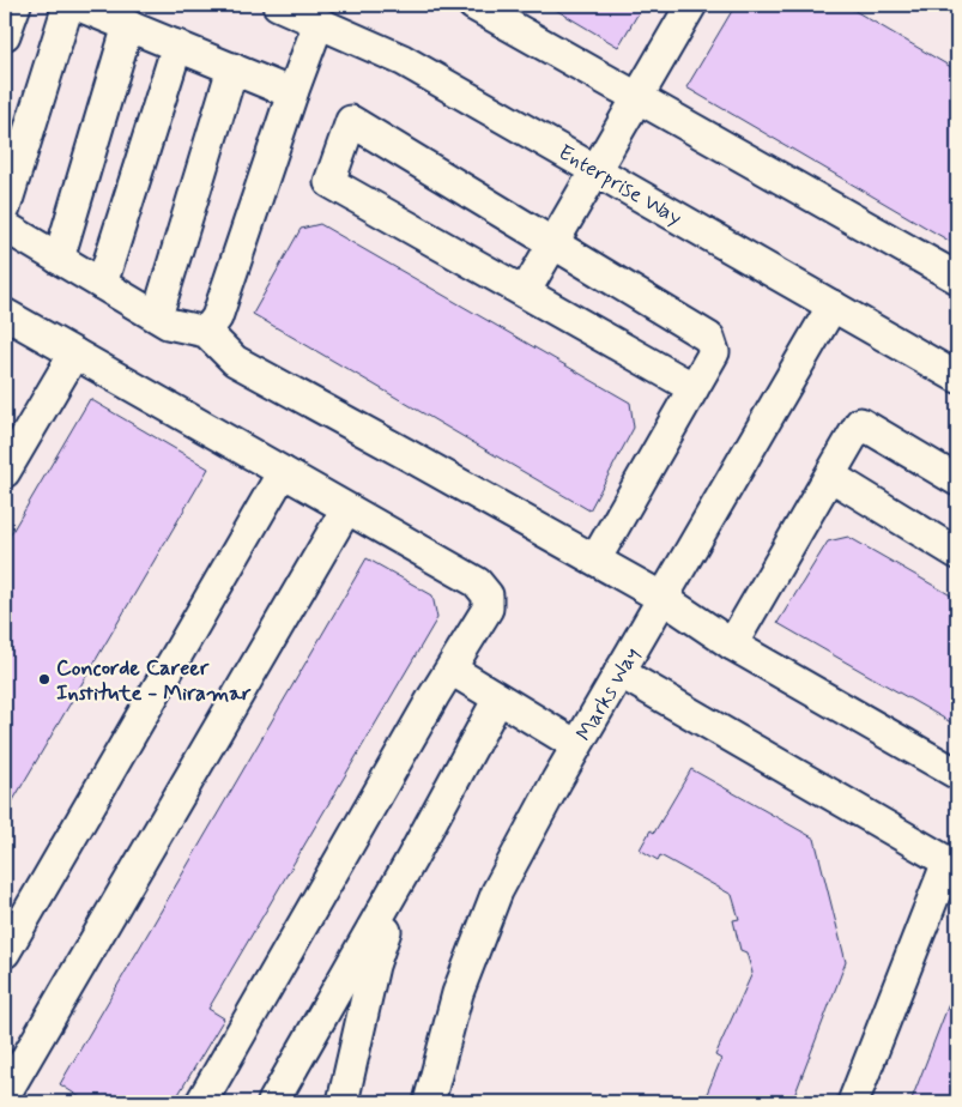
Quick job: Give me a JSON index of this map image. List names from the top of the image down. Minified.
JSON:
{"streets":{"street":["Enterprise Way","Marks Way"]},"crossings":[["Enterprise Way","Marks Way"]],"places":["Concorde Career Institute - Miramar"]}
